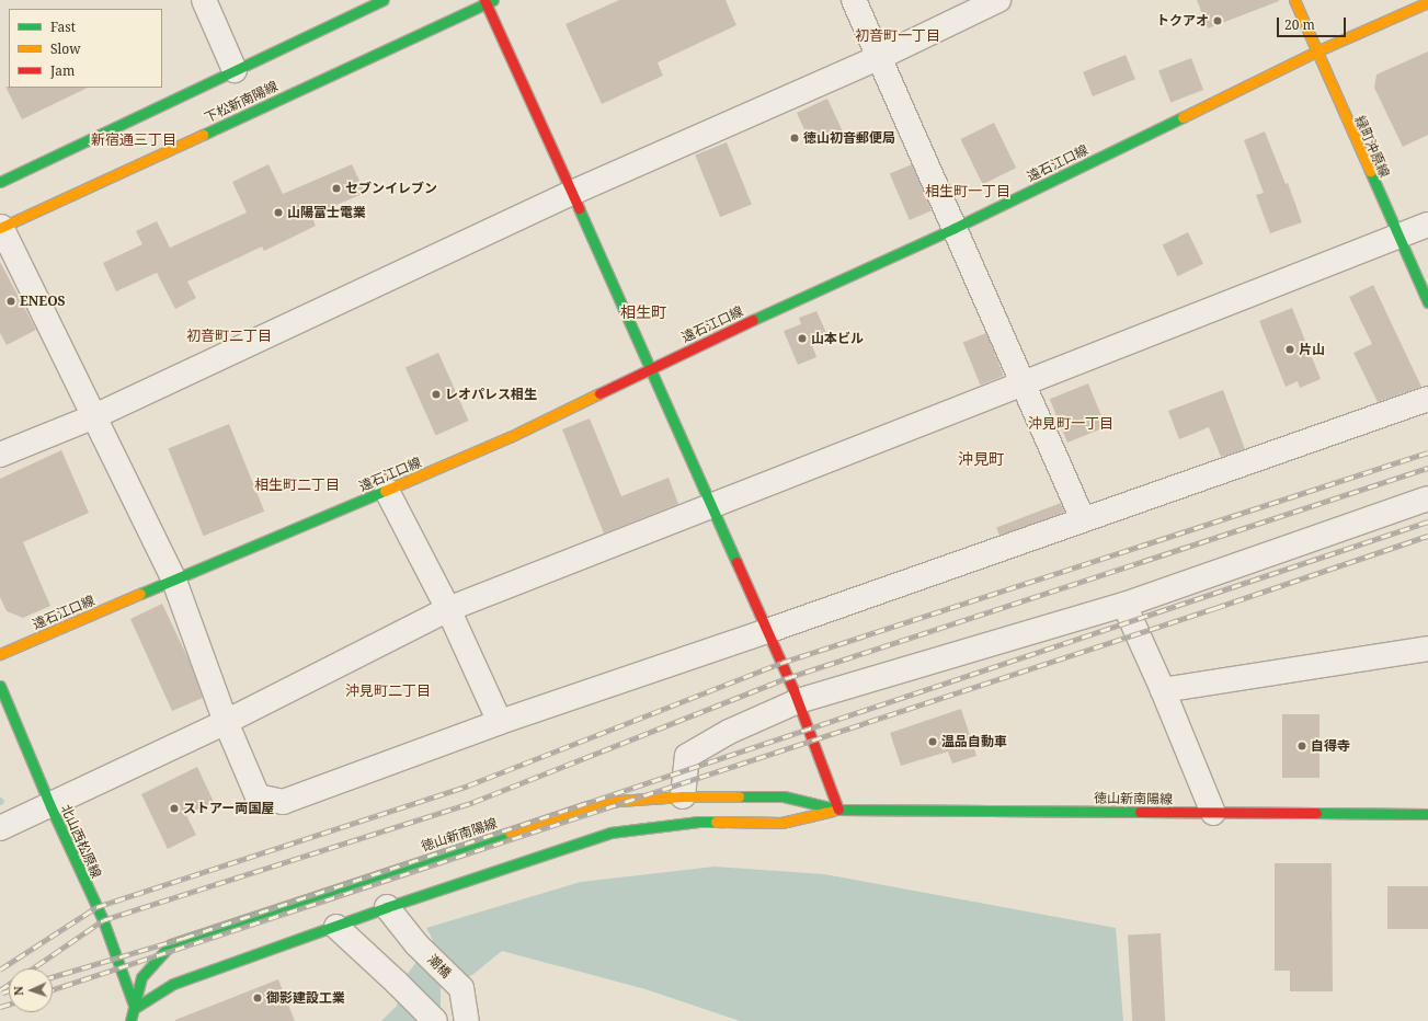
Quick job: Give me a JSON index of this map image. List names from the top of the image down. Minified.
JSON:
{"streets":{"street":["下松新南陽線","緑町沖原線","遠石江口線","徳山新南陽線","北山西松原線","潮橋"]},"crossings":[["緑町沖原線","遠石江口線"],["徳山新南陽線","北山西松原線"],["徳山新南陽線","潮橋"]],"districts":["初音町一丁目","新宿通三丁目","相生町一丁目","相生町","初音町二丁目","沖見町一丁目","沖見町","相生町二丁目","沖見町二丁目"],"places":["トクアオ","徳山初音郵便局","セブンイレブン","山陽富士電業","ENEOS","山本ビル","片山","レオパレス相生","温品自動車","自得寺","ストアー両国屋","御影建設工業"],"legend":["Fast","Slow","Jam"],"scale_bar":"20 m","north":"left"}
